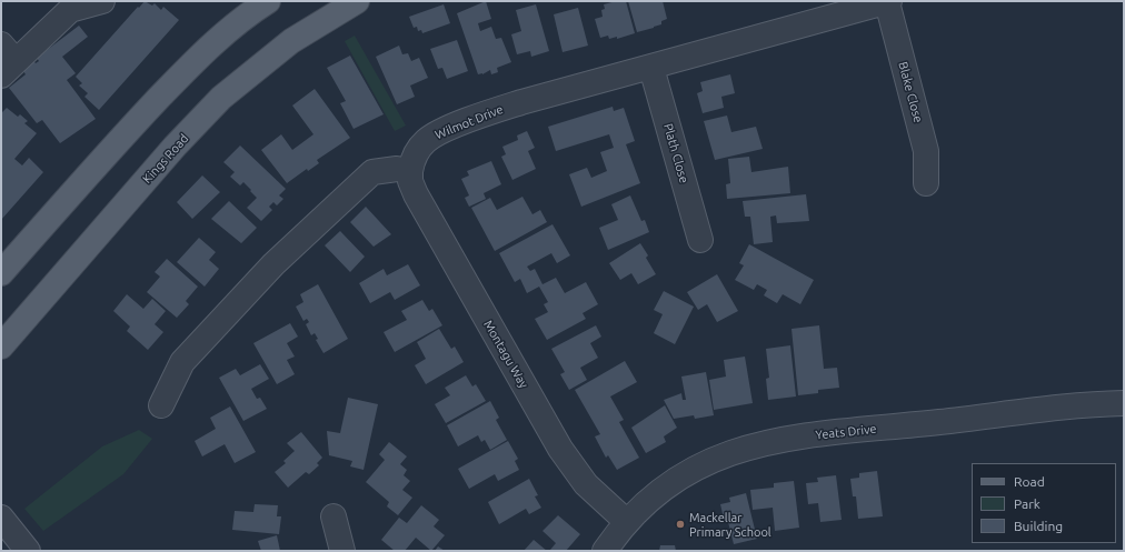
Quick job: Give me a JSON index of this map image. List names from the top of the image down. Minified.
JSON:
{"streets":{"main road":["Kings Road"],"street":["Blake Close","Wilmot Drive","Plath Close","Montagu Way","Yeats Drive"]},"crossings":[["Blake Close","Wilmot Drive"],["Wilmot Drive","Plath Close"],["Wilmot Drive","Montagu Way"],["Montagu Way","Yeats Drive"]],"places":["Mackellar Primary School"],"legend":["Road","Park","Building"]}
